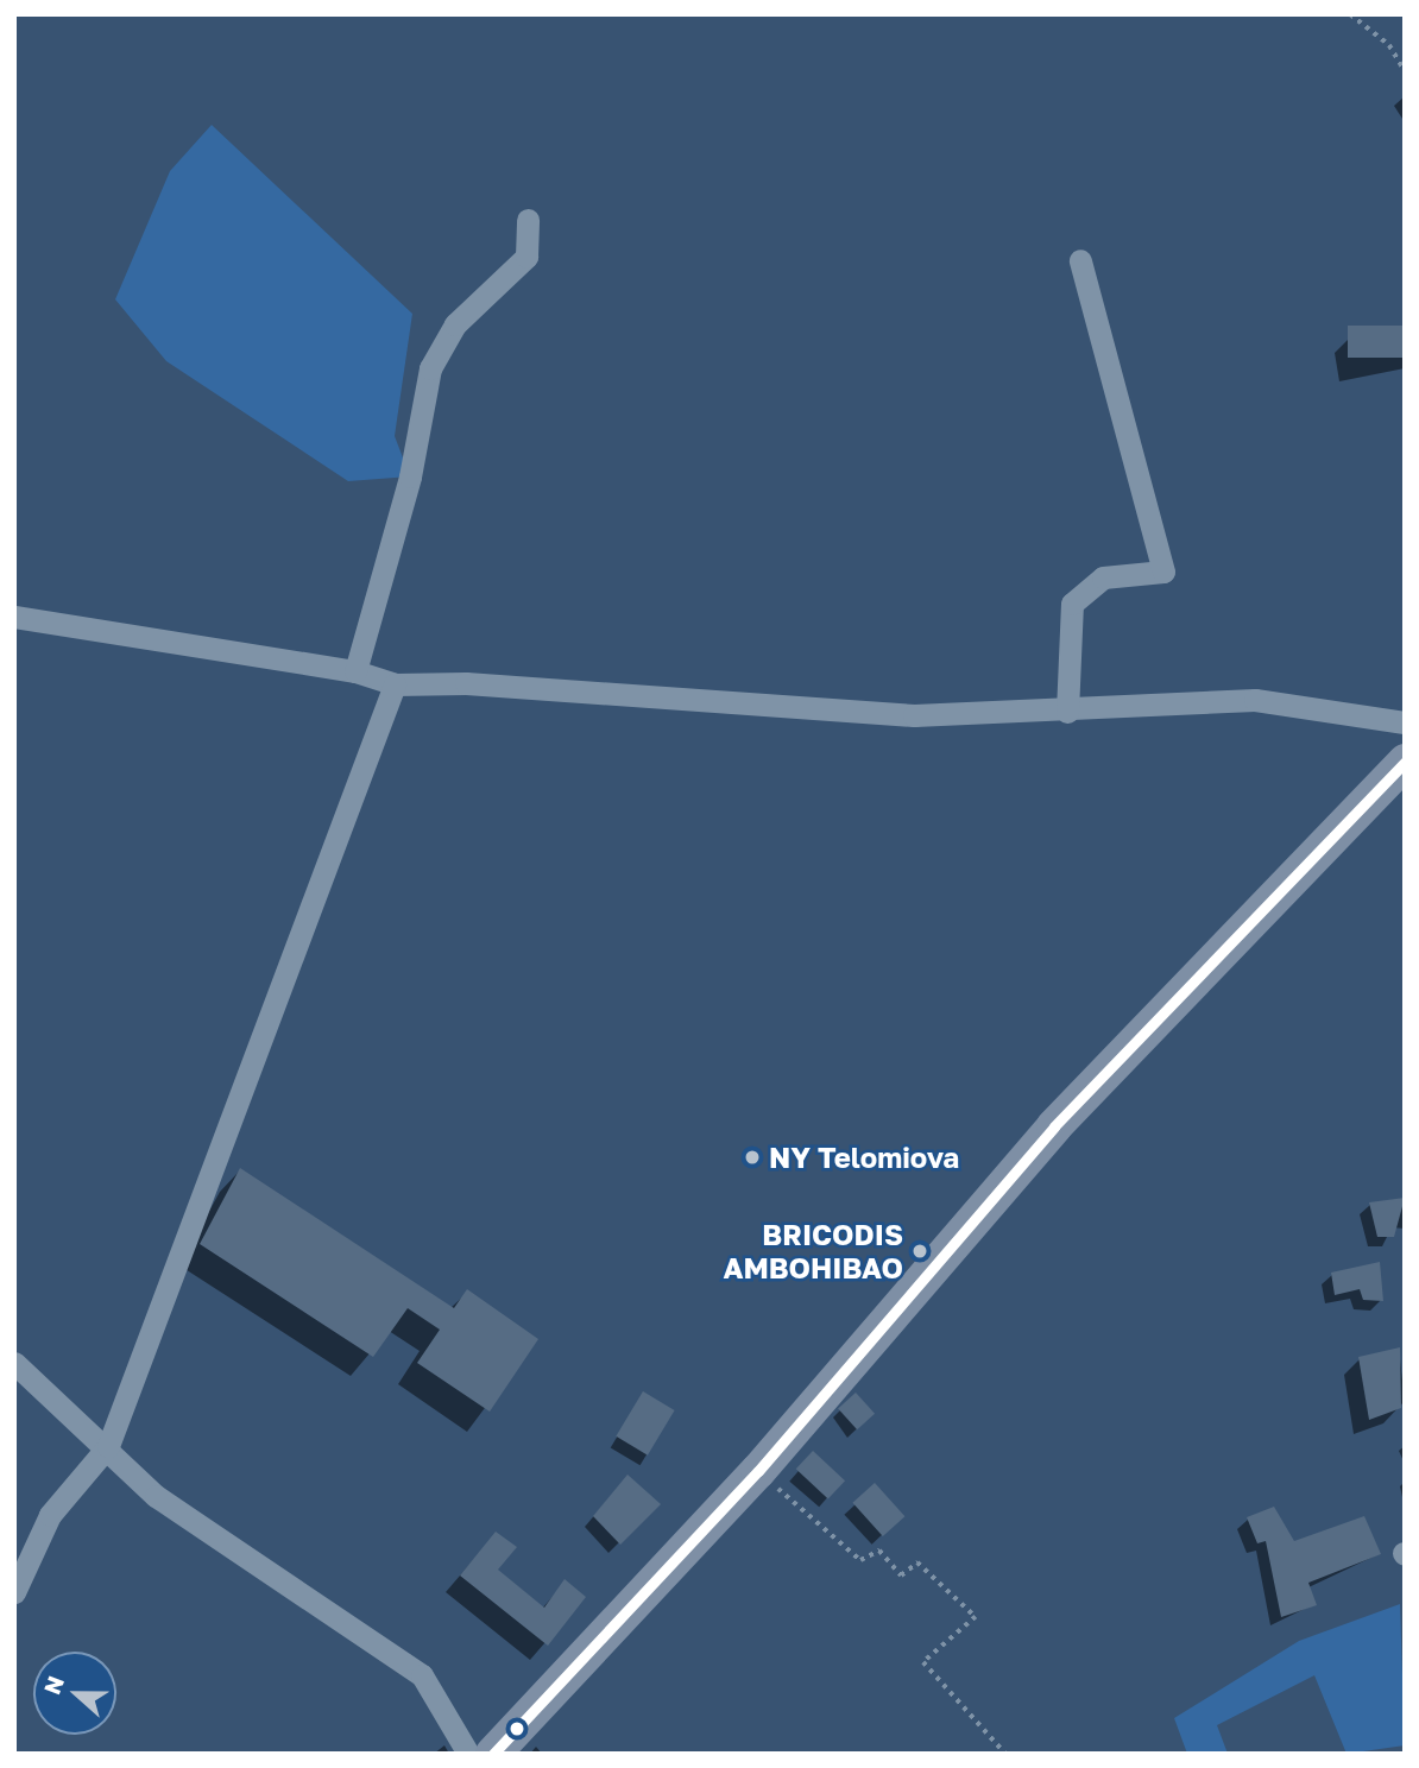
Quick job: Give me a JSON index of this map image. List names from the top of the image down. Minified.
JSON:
{"places":["NY Telomiova","BRICODIS AMBOHIBAO"],"north":"left"}
